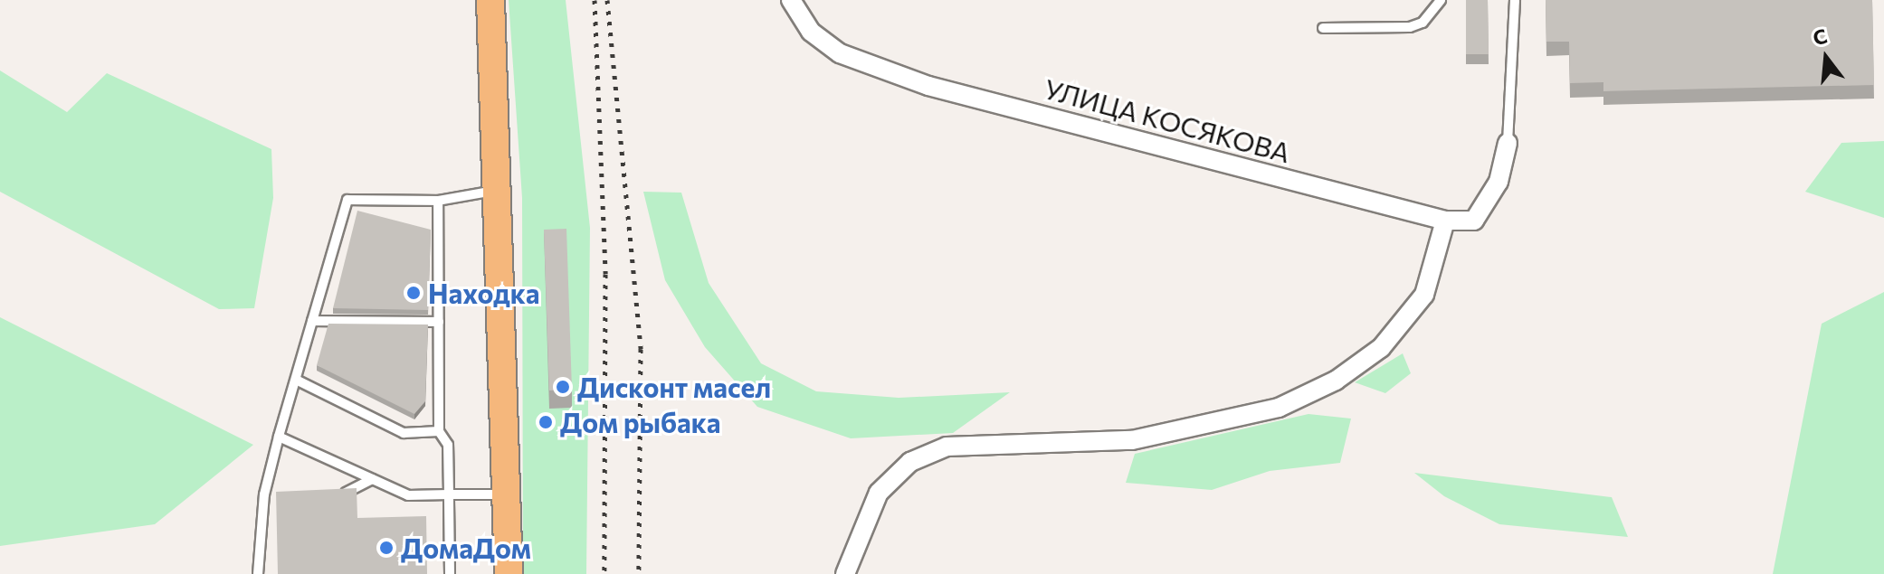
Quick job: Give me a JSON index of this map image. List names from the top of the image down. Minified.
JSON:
{"streets":{"street":["УЛИЦА КОСЯКОВА"]},"places":["Находка","Дисконт масел","Дом рыбака","ДомаДом"],"north":"top"}
